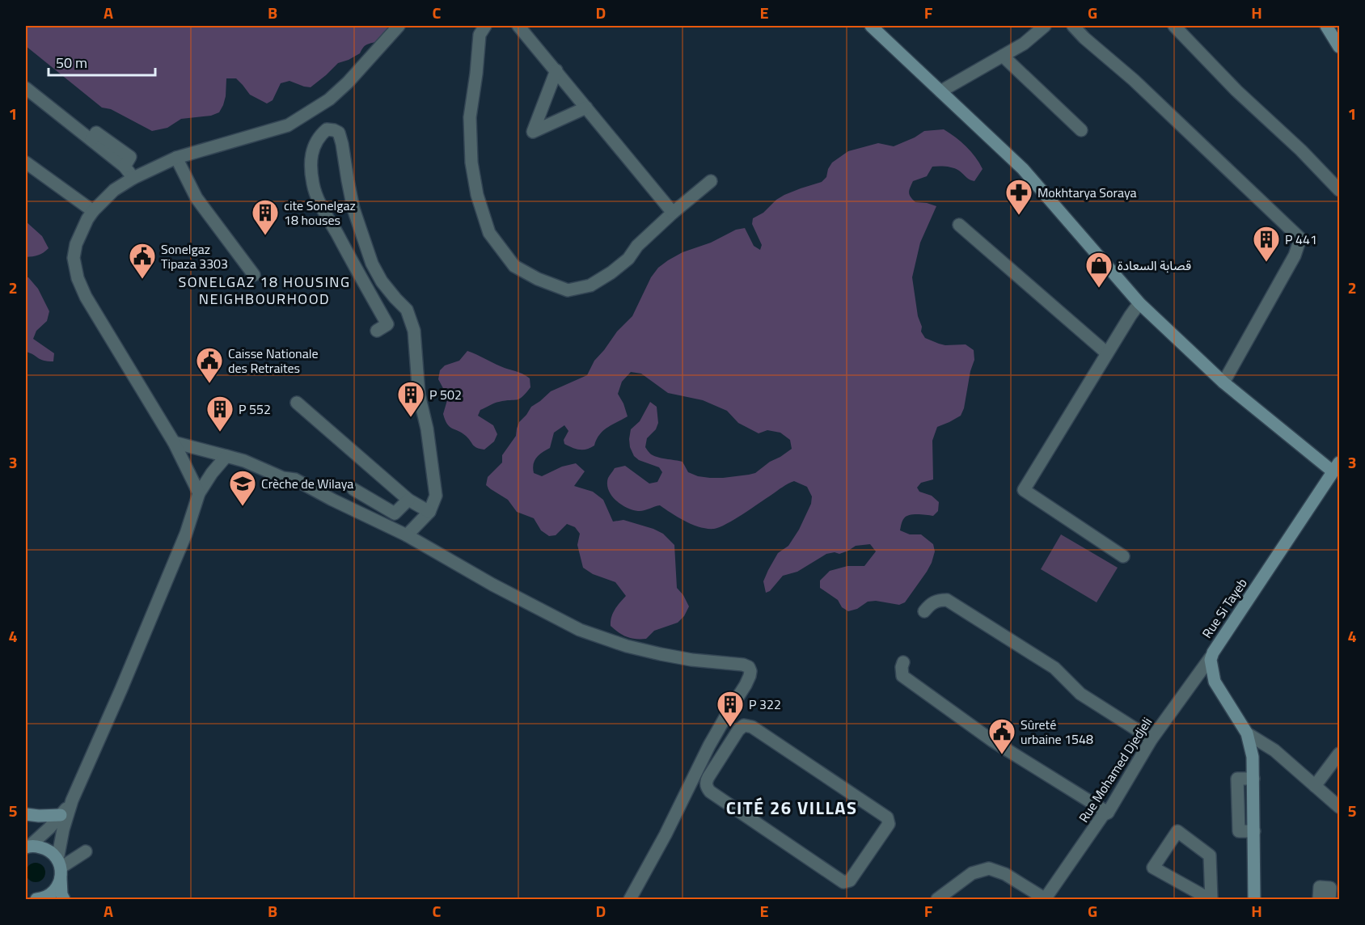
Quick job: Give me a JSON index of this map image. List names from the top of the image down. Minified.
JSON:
{"streets":{"street":["Rue Si Tayeb","Rue Mohamed Djedjeli"]},"crossings":[["Rue Si Tayeb","Rue Mohamed Djedjeli"]],"districts":["SONELGAZ 18 HOUSING NEIGHBOURHOOD","CITÉ 26 VILLAS"],"places":{"pharmacy":["Mokhtarya Soraya"],"building":["cite Sonelgaz 18 houses","P 441","P 502","P 552","P 322"],"public building":["Sonelgaz Tipaza 3303","Caisse Nationale des Retraites","Sûreté urbaine 1548"],"shop":["قصابة السعادة"],"school or university":["Crèche de Wilaya"]},"scale_bar":"50 m","grid":{"columns":["A","B","C","D","E","F","G","H"],"rows":["1","2","3","4","5"]}}
